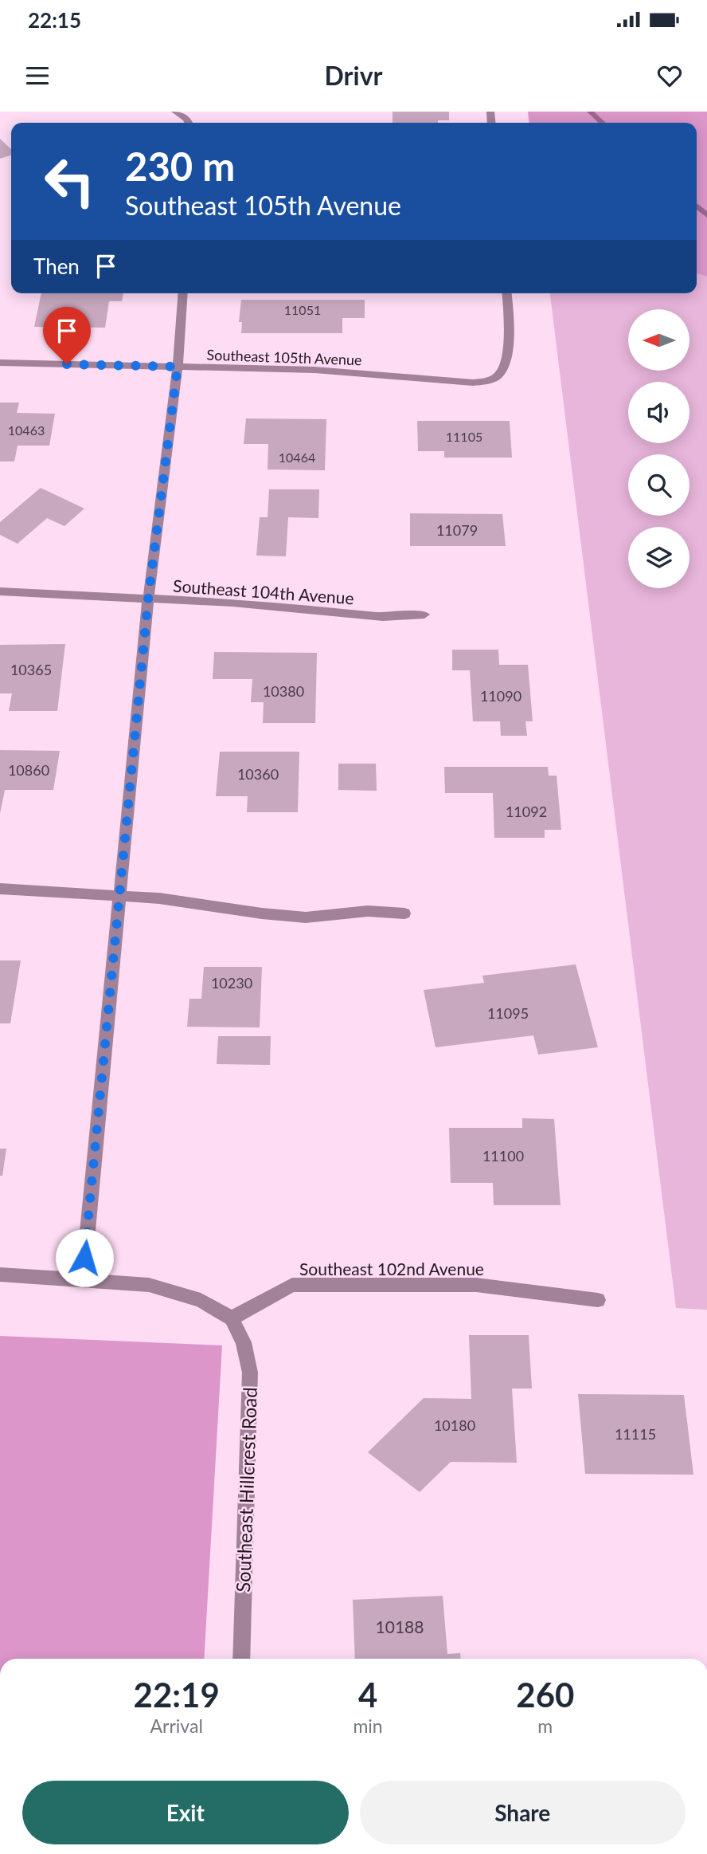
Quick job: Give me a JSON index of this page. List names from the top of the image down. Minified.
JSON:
{"streets":{"street":["Southeast 105th Avenue","Southeast 104th Avenue","Southeast 102nd Avenue","Southeast Hillcrest Road"]},"crossings":[["Southeast 102nd Avenue","Southeast Hillcrest Road"]],"house_numbers":["11051","10463","11105","10464","11079","10365","10380","11090","10860","10360","11092","10230","11095","11100","10180","11115","10188"],"north":"left","page":{"status":"22:15","header":"Drivr","turn":["230 m","Southeast 105th Avenue"],"then":"Then","eta":["22:19","Arrival","4","min","260","m"],"buttons":["Exit","Share"]}}
